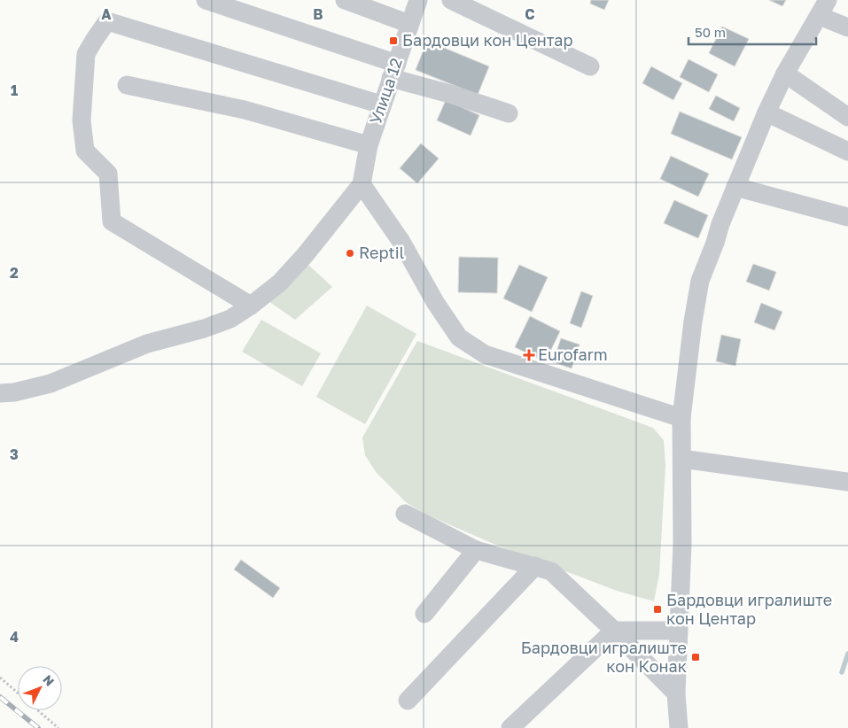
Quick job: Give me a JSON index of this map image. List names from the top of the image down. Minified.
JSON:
{"streets":{"street":["Улица 12"]},"places":{"transit":["Бардовци кон Центар","Бардовци игралиште кон Центар","Бардовци игралиште кон Конак"],"other":["Reptil"],"health":["Eurofarm"]},"scale_bar":"50 m","north":"top right","grid":{"columns":["A","B","C"],"rows":["1","2","3","4"]}}
